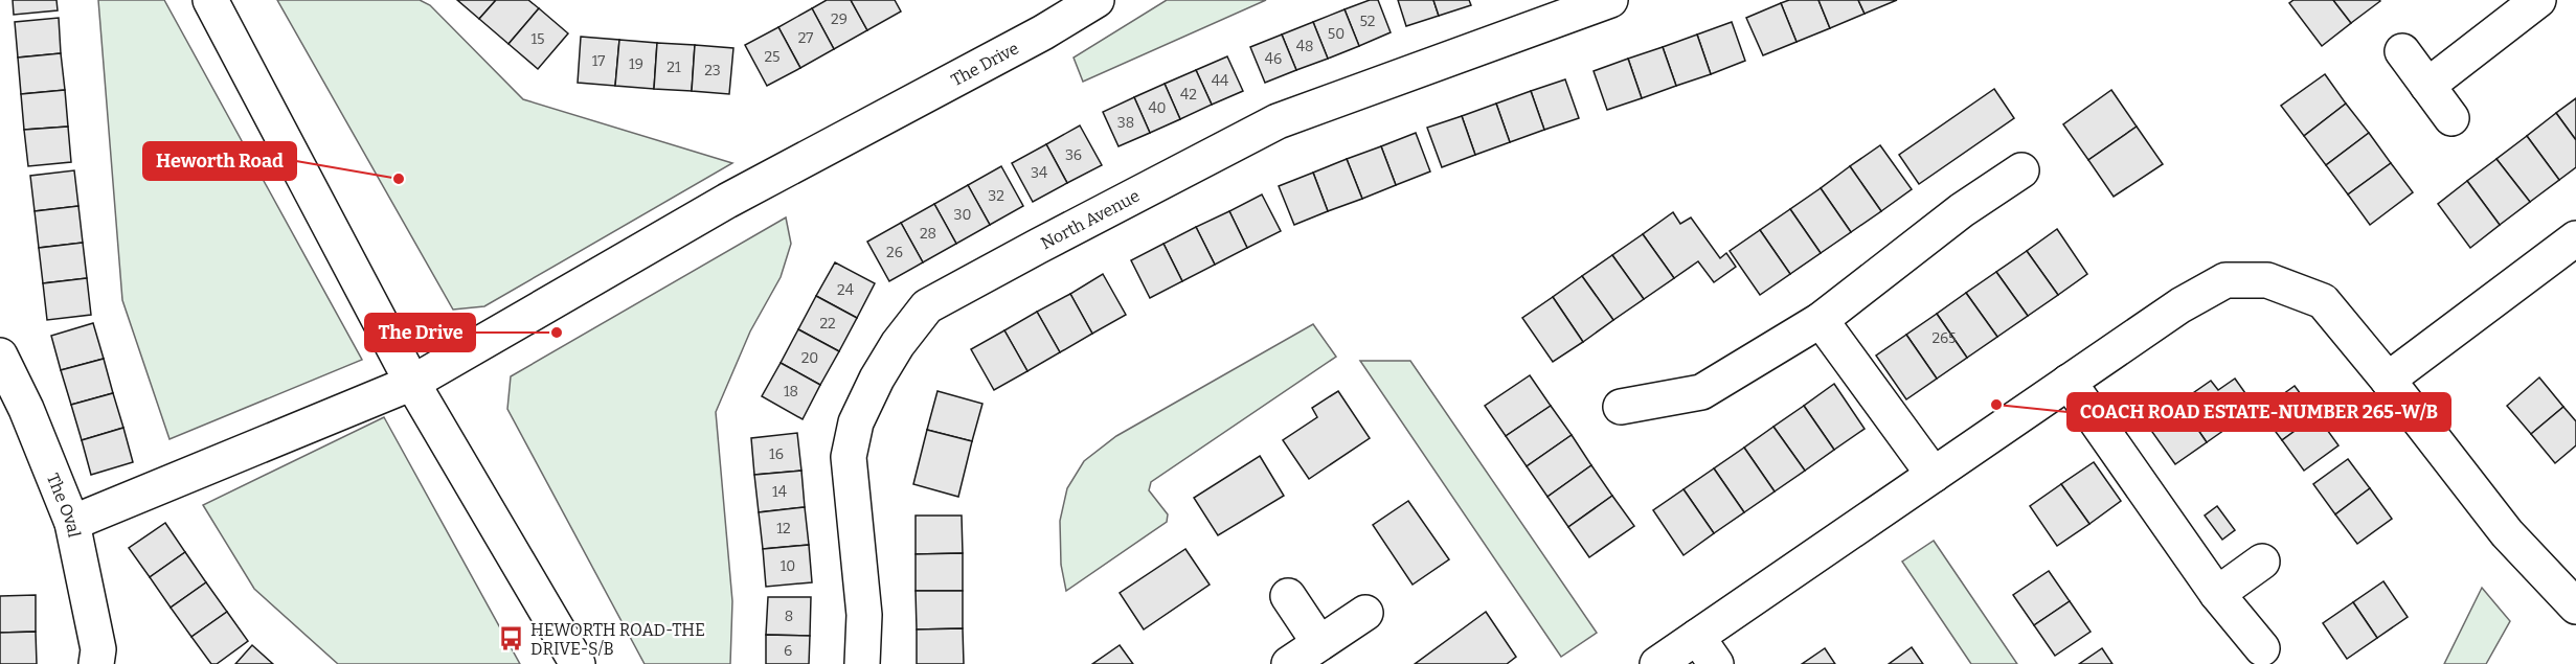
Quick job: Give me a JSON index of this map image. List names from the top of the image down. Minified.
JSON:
{"streets":{"street":["The Drive","North Avenue","The Oval"]},"crossings":[["The Drive","The Oval"]],"places":{"other":["Heworth Road","The Drive","COACH ROAD ESTATE-NUMBER 265-W/B"],"bus stop":["HEWORTH ROAD-THE DRIVE-S/B"]},"house_numbers":["29","52","50","27","15","48","25","46","17","19","21","23","44","42","40","38","36","34","32","30","28","26","24","22","265","20","18","16","14","12","10","8","6"]}
